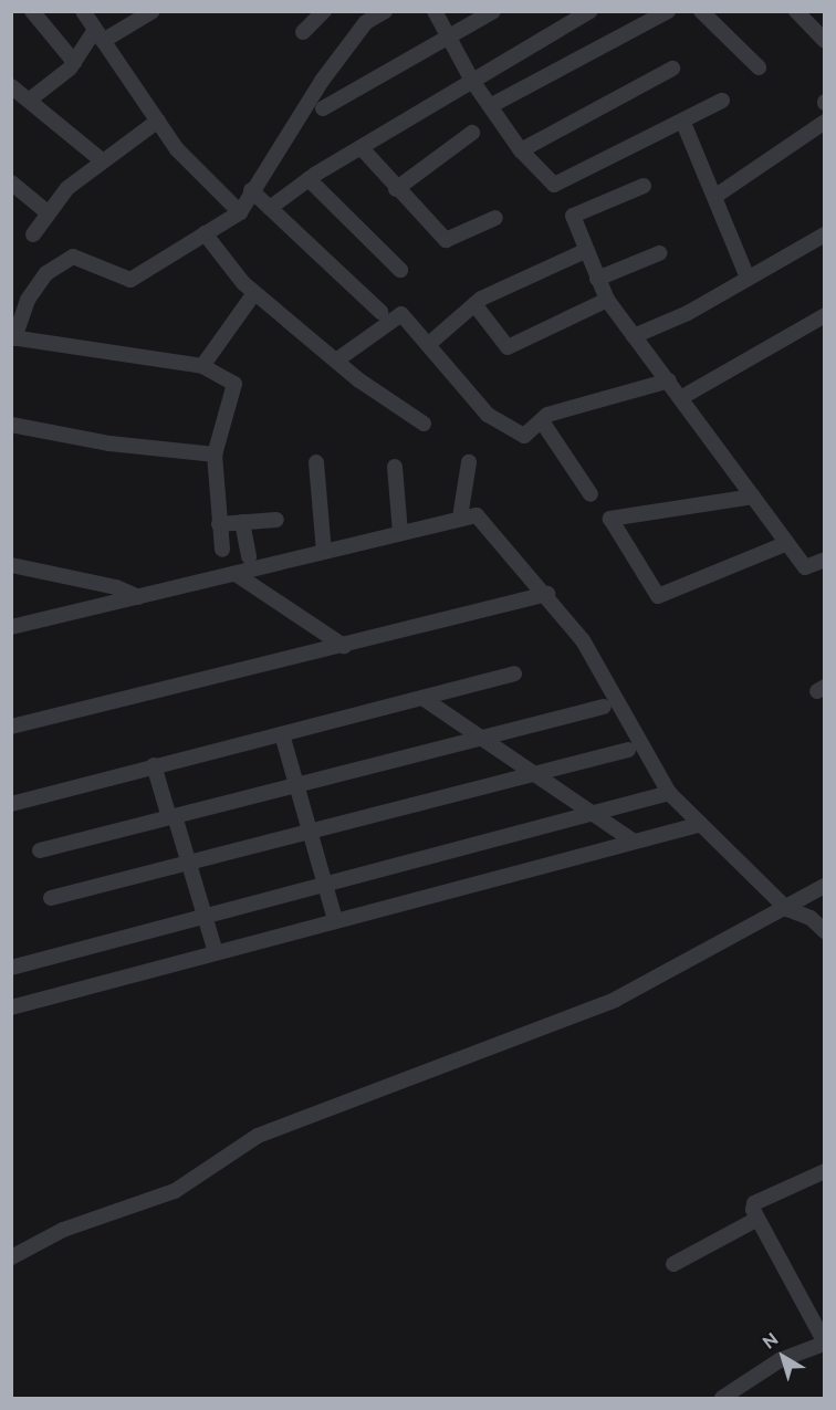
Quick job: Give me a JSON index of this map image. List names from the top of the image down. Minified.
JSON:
{"north":"top left"}
